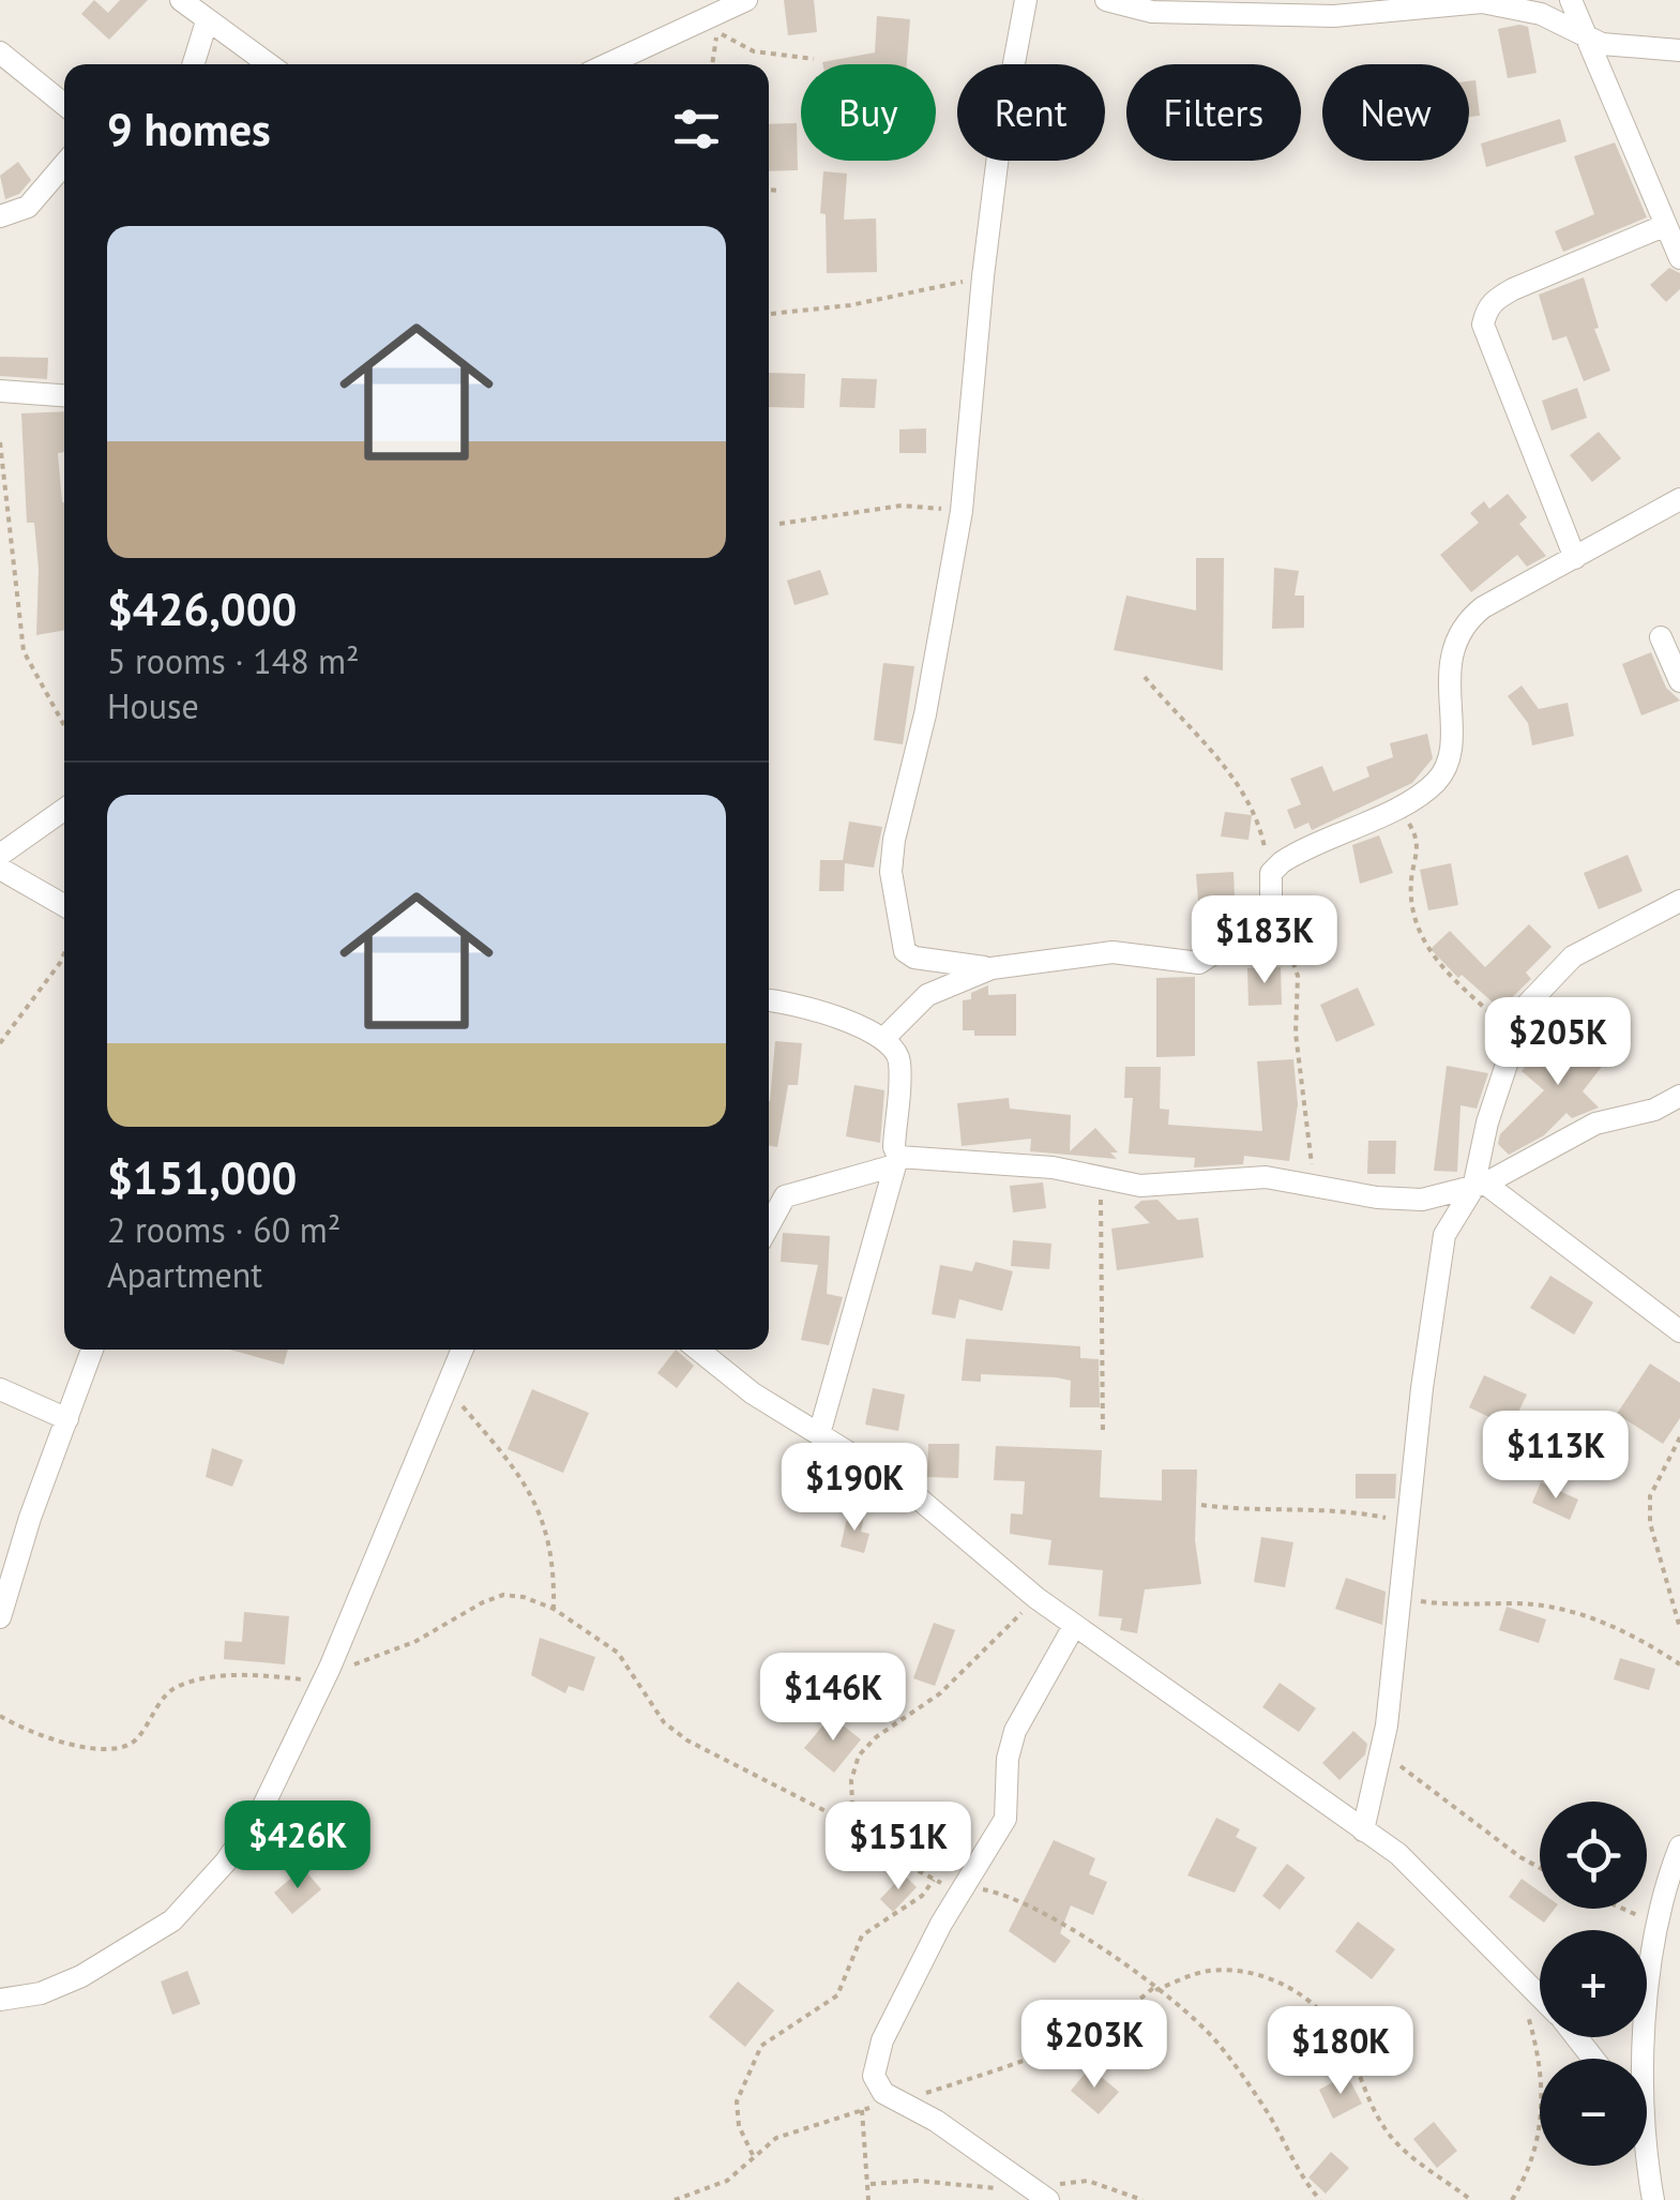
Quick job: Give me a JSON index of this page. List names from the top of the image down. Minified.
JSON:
{"page":{"chip":["Buy","Rent","Filters","New"],"heading":"9 homes","list":[{"name":"$426,000","note":"5 rooms · 148 m² · House"},{"name":"$151,000","note":"2 rooms · 60 m² · Apartment"}],"price":["$183K","$205K","$113K","$190K","$146K","$426K","$151K","$203K","$180K"],"map_buttons":["+","−"]}}
